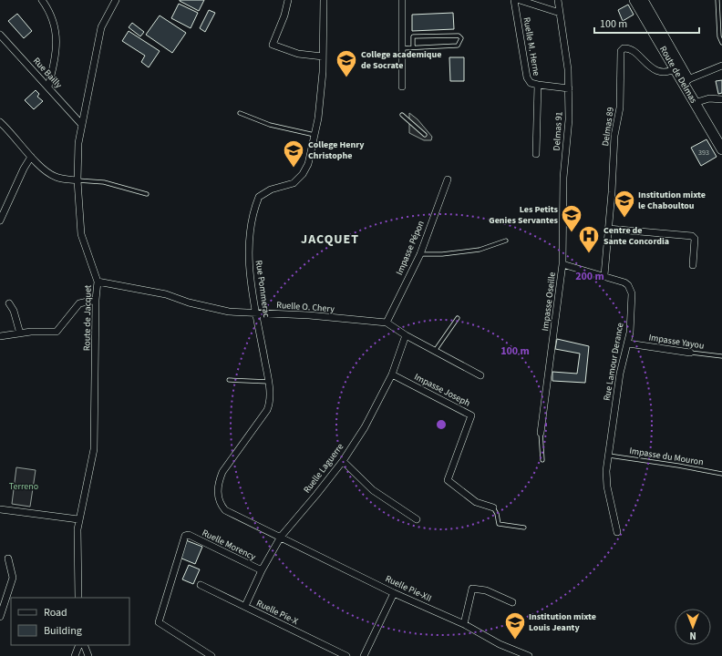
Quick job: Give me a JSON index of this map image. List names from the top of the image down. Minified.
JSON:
{"streets":{"main road":["Route de Delmas"],"street":["Ruelle M. Herne","Rue Bailly","Delmas 89","Delmas 91","Impasse Pépon","Rue Pommerac","Impasse Oseille","Ruelle O. Chery","Route de Jacquet","Impasse Yayou","Rue Lamour Derance","Impasse Joseph","Ruelle Laguerre","Ruelle Morency","Ruelle Pie-XII","Ruelle Pie-X"],"lane":["Impasse du Mouron"]},"crossings":[["Rue Bailly","Route de Jacquet"],["Route de Delmas","Delmas 89"],["Delmas 89","Rue Lamour Derance"],["Delmas 91","Impasse Oseille"],["Delmas 91","Rue Lamour Derance"],["Impasse Pépon","Ruelle O. Chery"],["Rue Pommerac","Ruelle O. Chery"],["Rue Pommerac","Ruelle Laguerre"],["Rue Pommerac","Ruelle Pie-XII"],["Impasse Oseille","Rue Lamour Derance"],["Ruelle O. Chery","Route de Jacquet"],["Ruelle O. Chery","Ruelle Laguerre"],["Impasse Yayou","Rue Lamour Derance"],["Rue Lamour Derance","Impasse du Mouron"],["Impasse Joseph","Ruelle Laguerre"],["Ruelle Laguerre","Ruelle Morency"],["Ruelle Laguerre","Ruelle Pie-XII"],["Ruelle Laguerre","Ruelle Pie-X"]],"districts":["JACQUET"],"parks":["Terreno"],"places":{"school or university":["College academique de Socrate","College Henry Christophe","Institution mixte le Chaboultou","Les Petits Genies Servantes","Institution mixte Louis Jeanty"],"hospital":["Centre de Sante Concordia"]},"house_numbers":["393"],"legend":["Road","Building"],"scale_bar":"100 m","north":"bottom","rings":["200 m","100 m"]}
